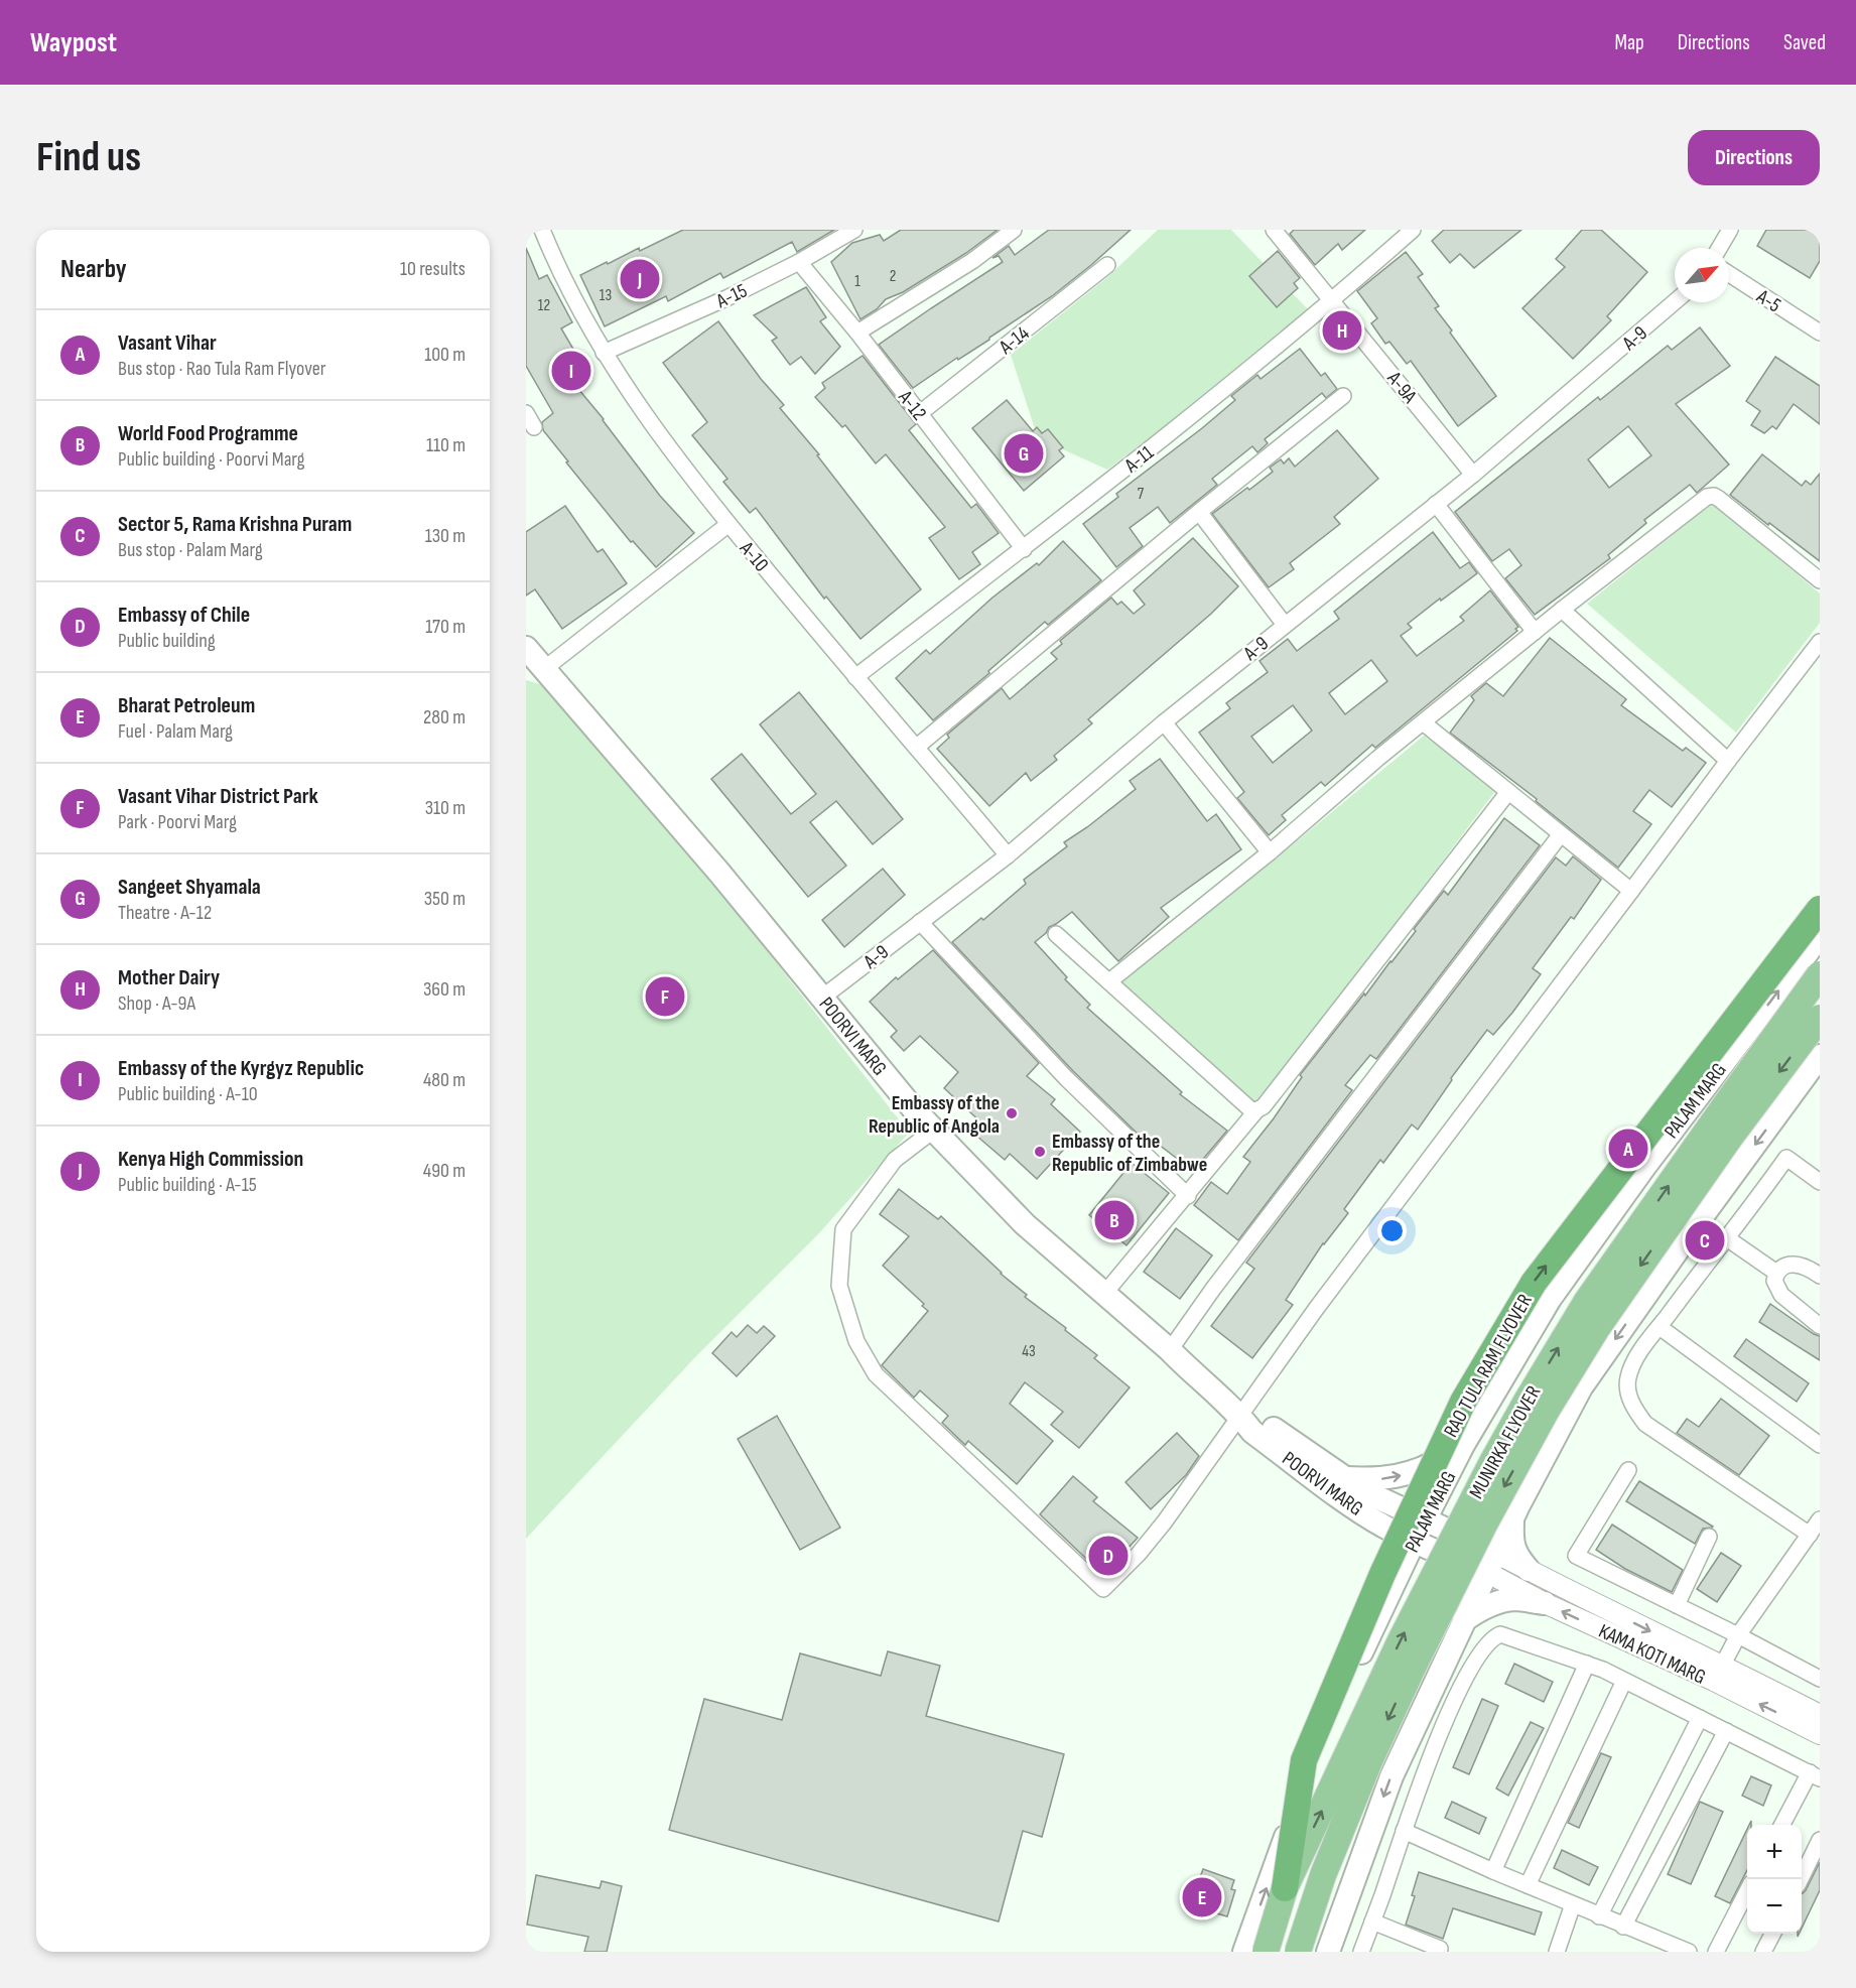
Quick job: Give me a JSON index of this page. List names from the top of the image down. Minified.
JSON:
{"streets":{"highway":["RAO TULA RAM FLYOVER"],"main road":["POORVI MARG","PALAM MARG","MUNIRKA FLYOVER"],"street":["A-15","A-5","A-9","A-14","A-9A","A-12","A-11","A-10","KAMA KOTI MARG"]},"crossings":[["A-15","A-12"],["A-15","A-10"],["A-9","A-9A"],["A-9","A-10"],["A-9","POORVI MARG"],["A-14","A-12"],["A-9A","A-11"],["A-12","A-11"],["A-11","A-10"],["POORVI MARG","PALAM MARG"],["POORVI MARG","KAMA KOTI MARG"],["RAO TULA RAM FLYOVER","MUNIRKA FLYOVER"]],"one_way":["RAO TULA RAM FLYOVER"],"places":["Embassy of the Republic of Angola","Embassy of the Republic of Zimbabwe"],"house_numbers":["2","1","13","12","7","43"],"north":"top right","page":{"header":"Waypost","nav":["Map","Directions","Saved"],"buttons":"Directions","title":"Find us","heading":["Nearby","10 results"],"pins":["J","H","I","G","F","A","B","C","D","E"],"list":[{"mark":"A","name":"Vasant Vihar","note":"Bus stop · Rao Tula Ram Flyover","value":"100 m"},{"mark":"B","name":"World Food Programme","note":"Public building · Poorvi Marg","value":"110 m"},{"mark":"C","name":"Sector 5, Rama Krishna Puram","note":"Bus stop · Palam Marg","value":"130 m"},{"mark":"D","name":"Embassy of Chile","note":"Public building","value":"170 m"},{"mark":"E","name":"Bharat Petroleum","note":"Fuel · Palam Marg","value":"280 m"},{"mark":"F","name":"Vasant Vihar District Park","note":"Park · Poorvi Marg","value":"310 m"},{"mark":"G","name":"Sangeet Shyamala","note":"Theatre · A-12","value":"350 m"},{"mark":"H","name":"Mother Dairy","note":"Shop · A-9A","value":"360 m"},{"mark":"I","name":"Embassy of the Kyrgyz Republic","note":"Public building · A-10","value":"480 m"},{"mark":"J","name":"Kenya High Commission","note":"Public building · A-15","value":"490 m"}],"map_buttons":["+","−"]}}
